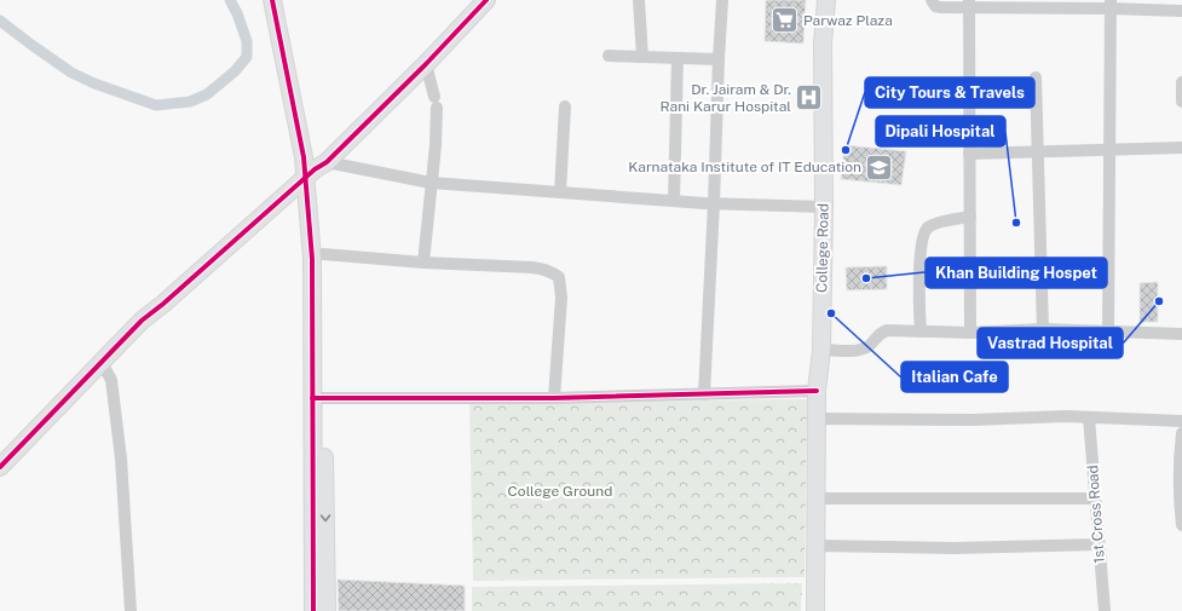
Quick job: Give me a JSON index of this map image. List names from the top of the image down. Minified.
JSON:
{"streets":{"street":["College Road","1st Cross Road"]},"parks":["College Ground"],"places":{"supermarket":["Parwaz Plaza"],"hospital":["Dr. Jairam & Dr. Rani Karur Hospital"],"other":["City Tours & Travels","Dipali Hospital","Khan Building Hospet","Vastrad Hospital","Italian Cafe"],"school or university":["Karnataka Institute of IT Education"]}}
